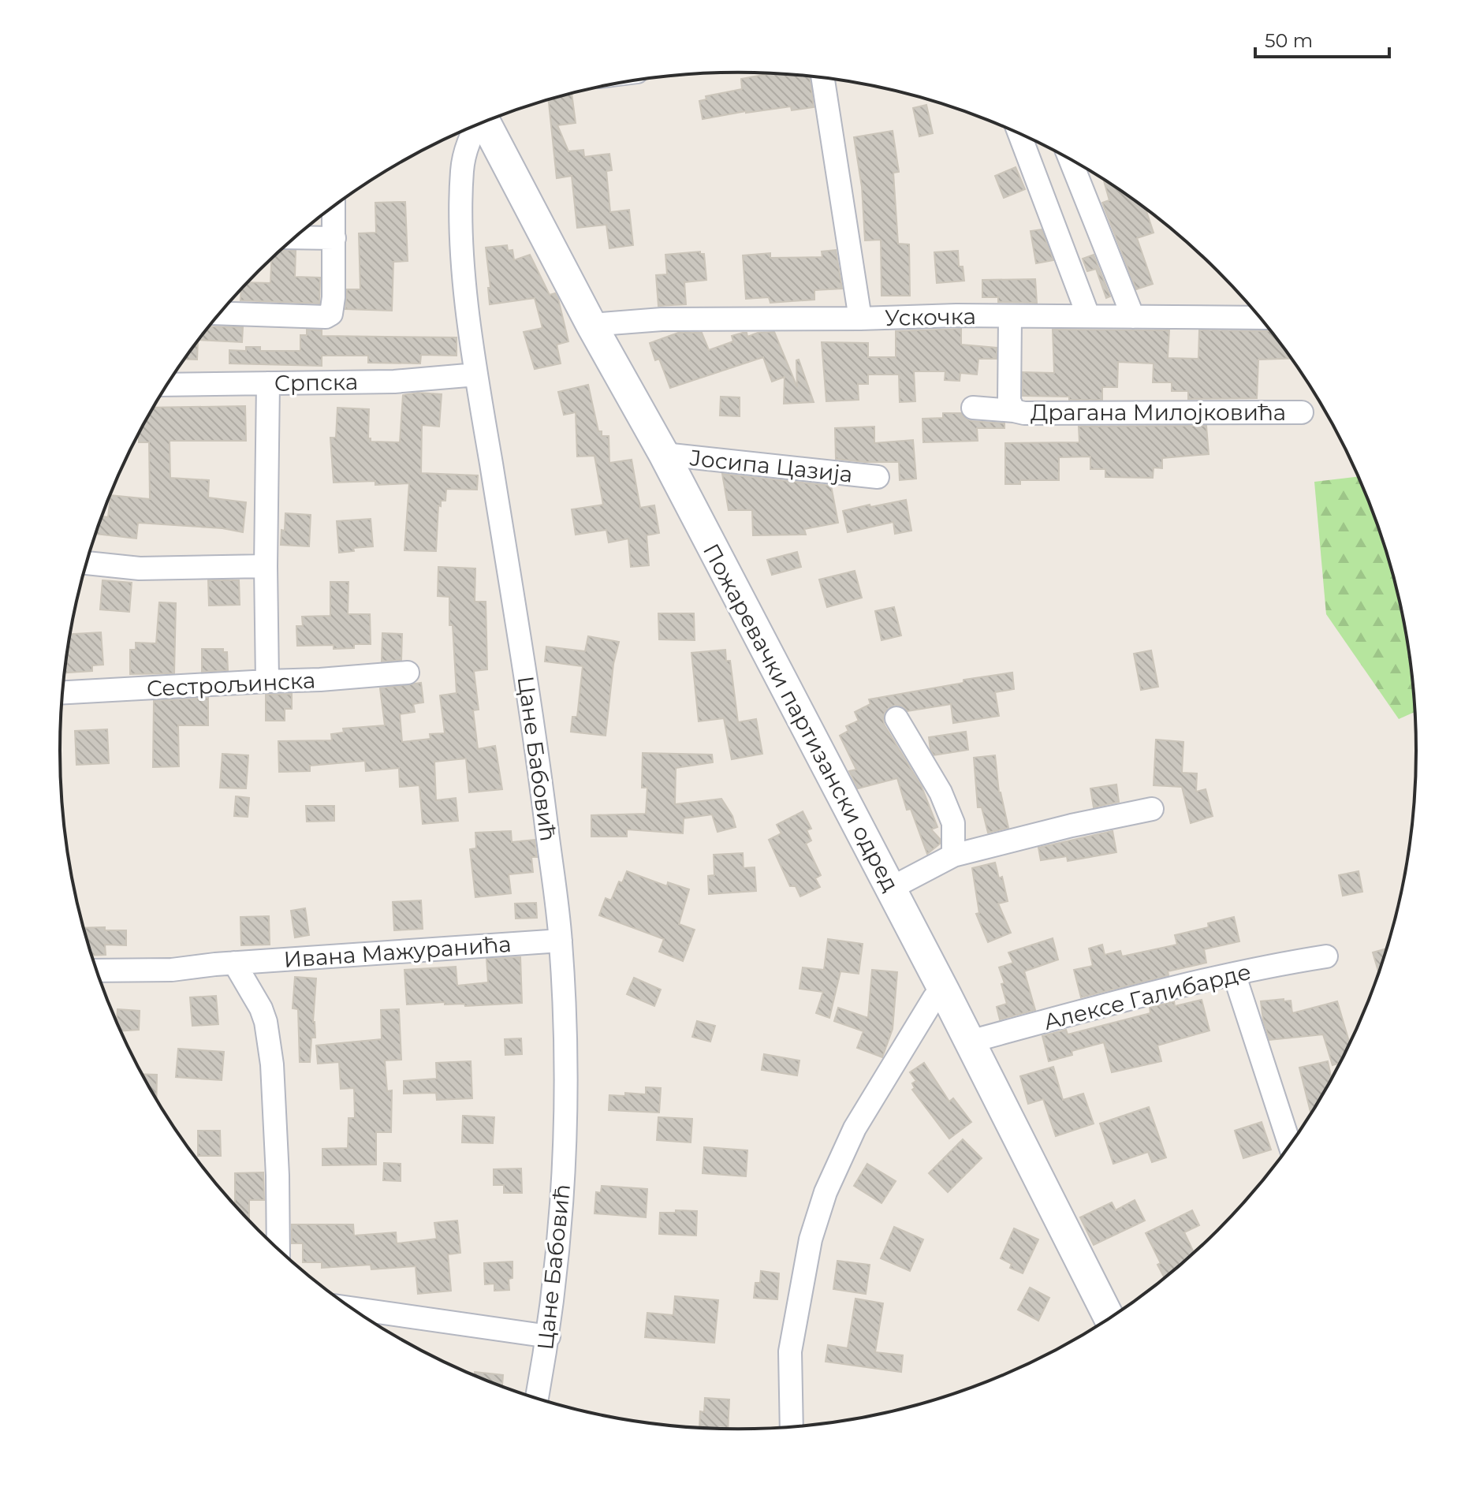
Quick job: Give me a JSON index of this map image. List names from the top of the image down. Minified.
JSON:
{"streets":{"street":["Ускочка","Српска","Драгана Милојковића","Јосипа Цазија","Сестрољинска","Пожаревачки партизански одред","Цане Бабовић","Ивана Мажуранића","Алексе Галибарде"]},"crossings":[["Ускочка","Драгана Милојковића"],["Ускочка","Пожаревачки партизански одред"],["Српска","Цане Бабовић"],["Јосипа Цазија","Пожаревачки партизански одред"],["Пожаревачки партизански одред","Алексе Галибарде"],["Цане Бабовић","Ивана Мажуранића"]],"scale_bar":"50 m"}
